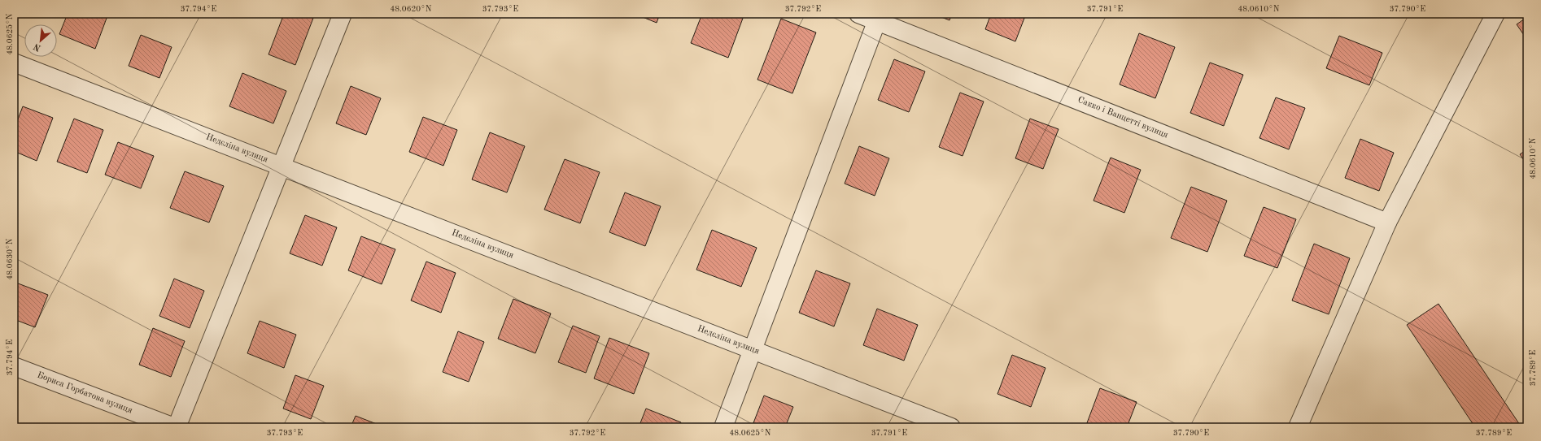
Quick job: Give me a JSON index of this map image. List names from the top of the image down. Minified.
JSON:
{"streets":{"street":["Сакко і Ванцетті вулиця","Недєліна вулиця","Бориса Горбатова вулиця"]},"north":"bottom left","coordinates":["37.794°E","48.0620°N","37.793°E","37.792°E","37.791°E","48.0610°N","37.790°E","48.0625°N","48.0630°N","37.789°E"]}
